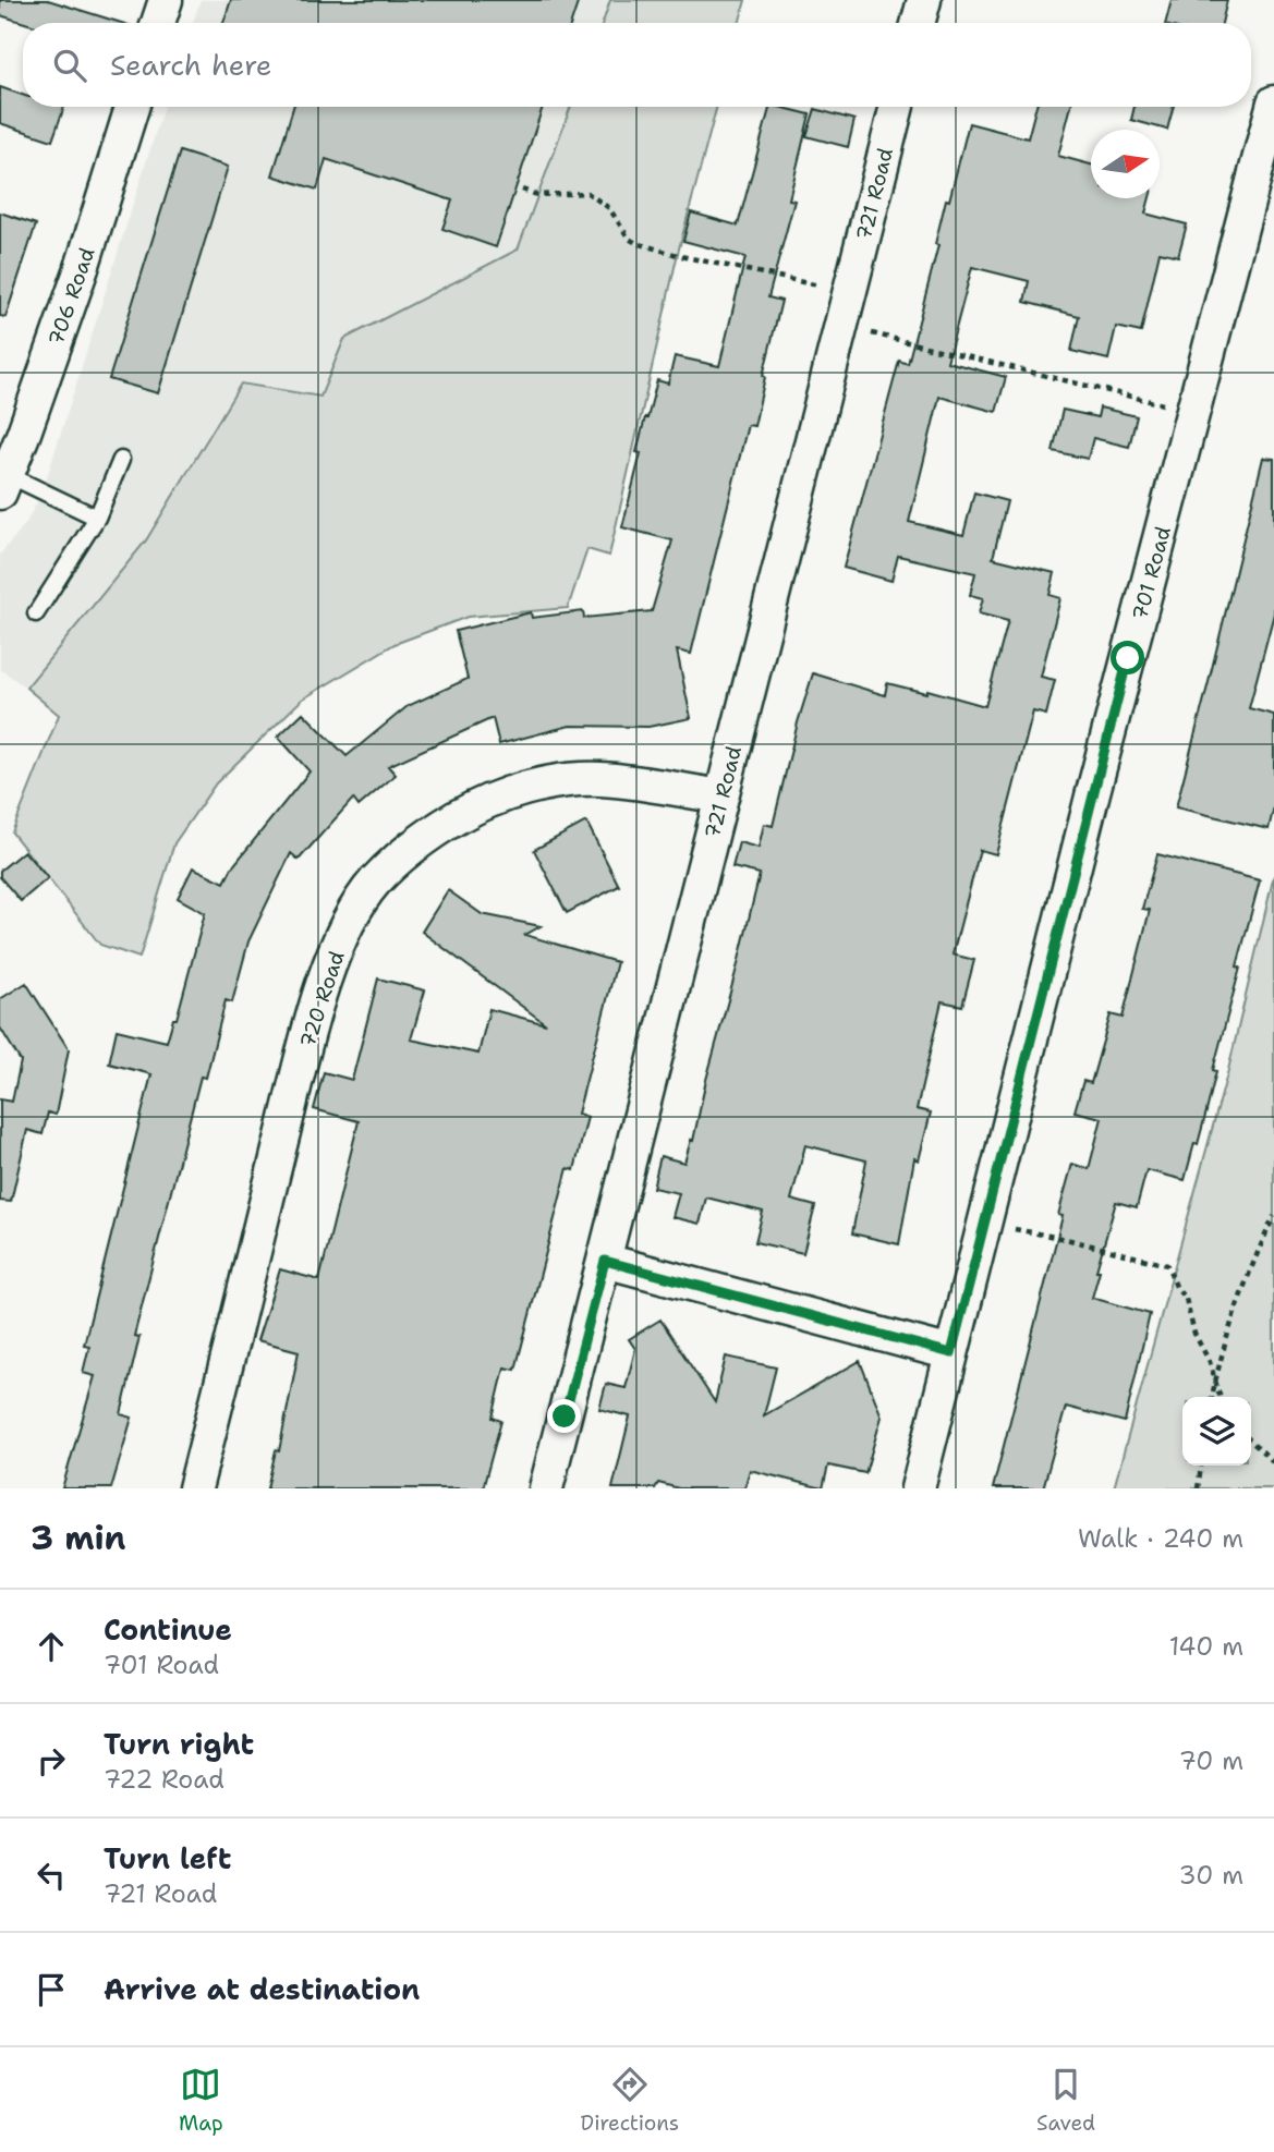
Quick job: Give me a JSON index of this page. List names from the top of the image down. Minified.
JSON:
{"streets":{"street":["721 Road","706 Road","701 Road","720 Road"]},"crossings":[["721 Road","720 Road"]],"north":"right","page":{"search":"Search here","heading":["3 min","Walk · 240 m"],"list":[["Continue","701 Road","140 m"],["Turn right","722 Road","70 m"],["Turn left","721 Road","30 m"],"Arrive at destination"],"nav":["Map","Directions","Saved"]}}
